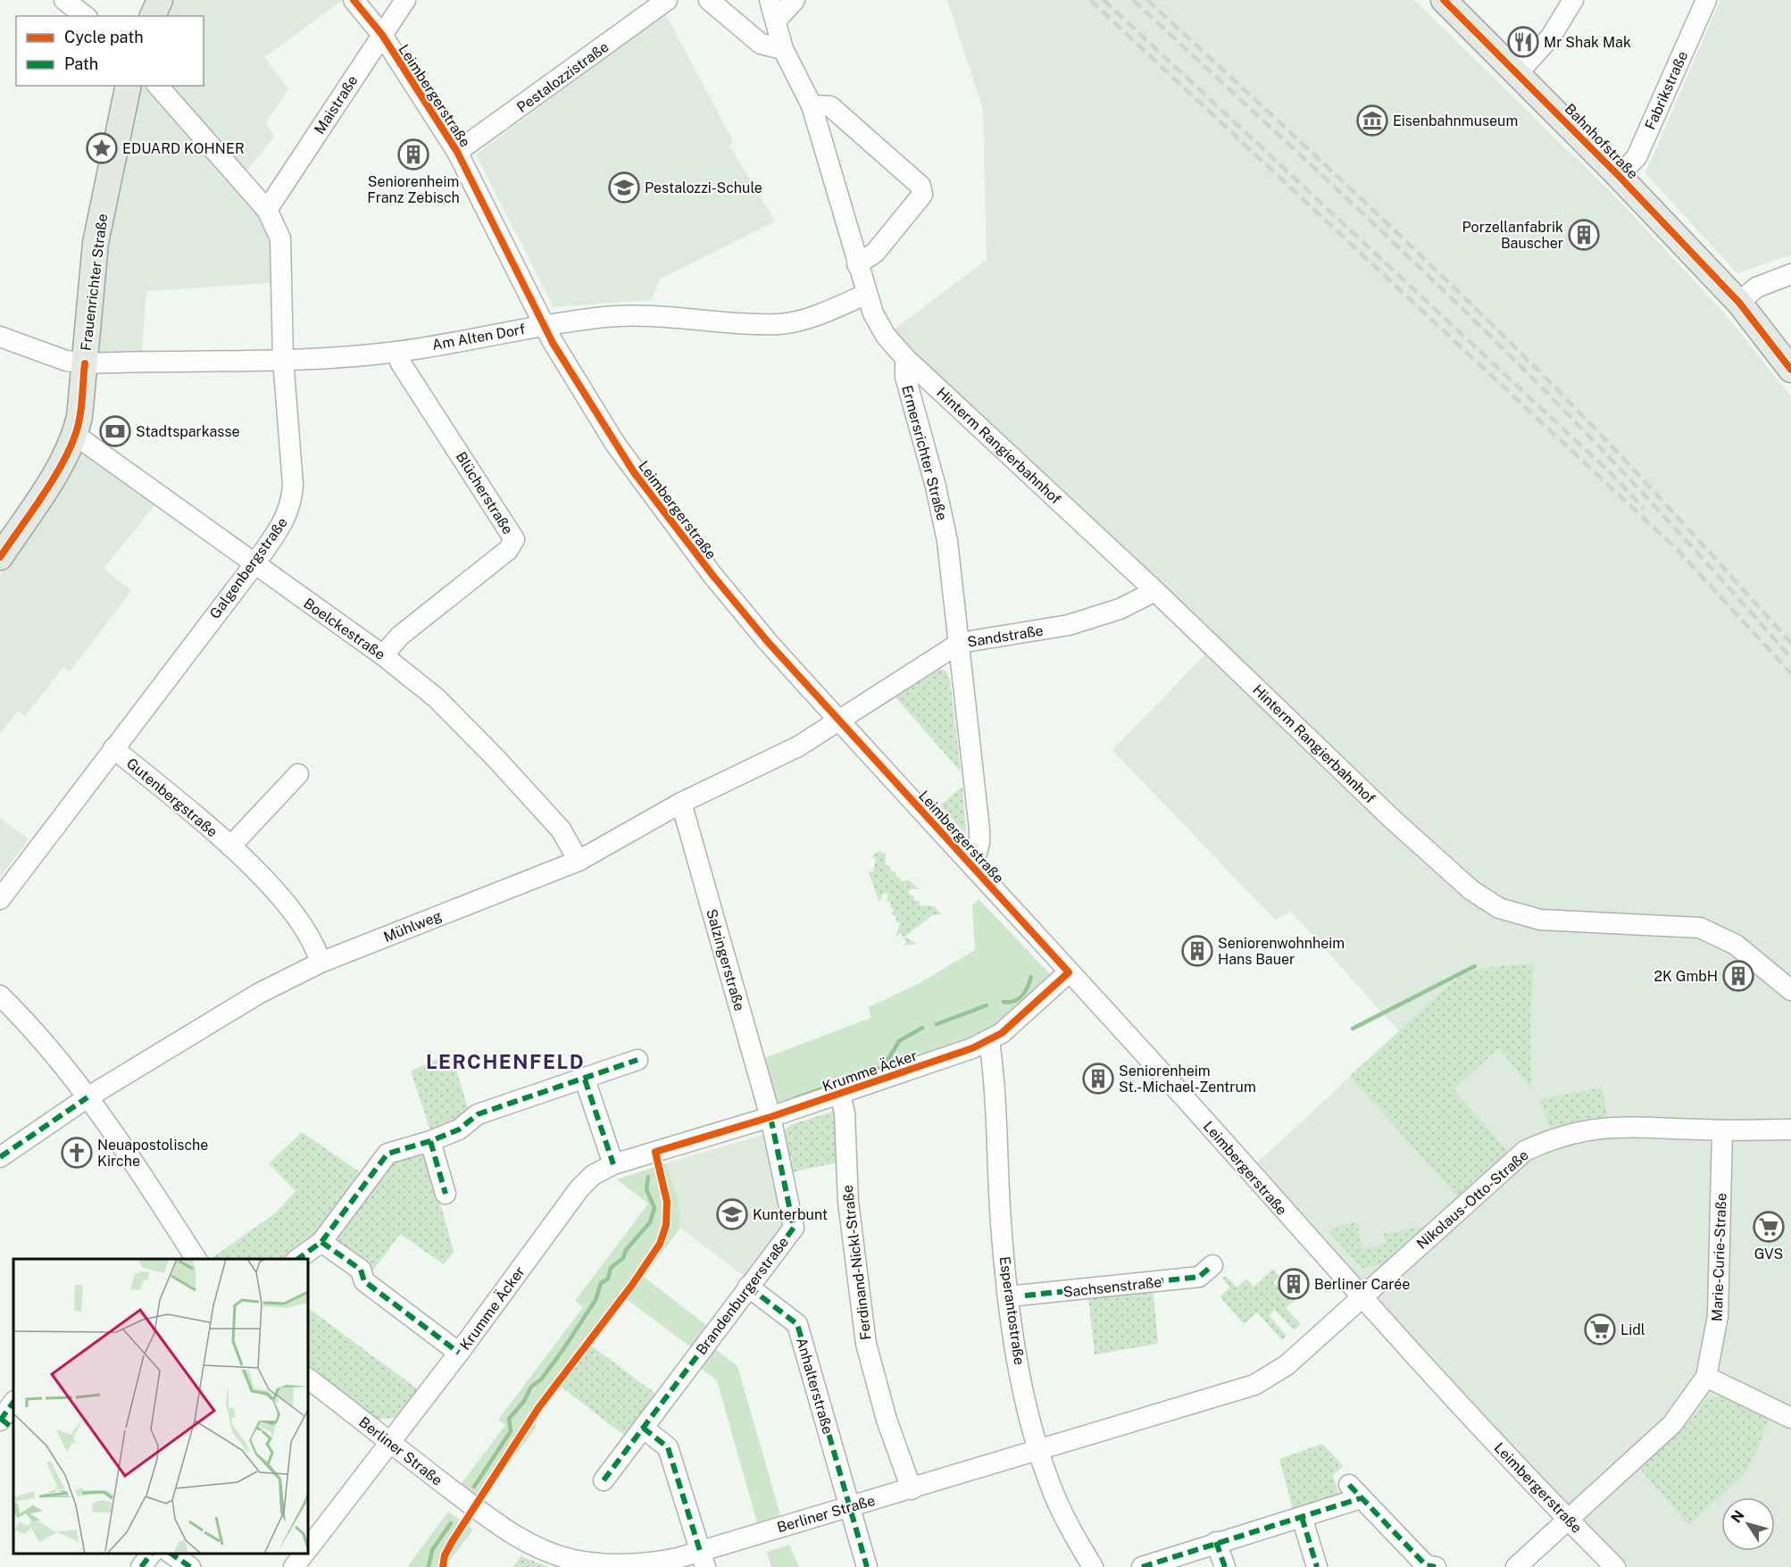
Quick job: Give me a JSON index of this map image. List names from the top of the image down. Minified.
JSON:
{"streets":{"main road":["Bahnhofstraße","Frauenrichter Straße"],"street":["Pestalozzistraße","Fabrikstraße","Leimbergerstraße","Maistraße","Am Alten Dorf","Hinterm Rangierbahnhof","Ermersrichter Straße","Blücherstraße","Galgenbergstraße","Boelckestraße","Sandstraße","Gutenbergstraße","Mühlweg","Salzingerstraße","Krumme Äcker","Nikolaus-Otto-Straße","Marie-Curie-Straße","Ferdinand-Nickl-Straße","Sachsenstraße","Brandenburgerstraße","Esperantostraße","Anhalterstraße","Berliner Straße"]},"crossings":[["Pestalozzistraße","Leimbergerstraße"],["Fabrikstraße","Bahnhofstraße"],["Leimbergerstraße","Maistraße"],["Leimbergerstraße","Am Alten Dorf"],["Leimbergerstraße","Ermersrichter Straße"],["Leimbergerstraße","Sandstraße"],["Leimbergerstraße","Mühlweg"],["Leimbergerstraße","Krumme Äcker"],["Leimbergerstraße","Nikolaus-Otto-Straße"],["Leimbergerstraße","Marie-Curie-Straße"],["Leimbergerstraße","Berliner Straße"],["Maistraße","Galgenbergstraße"],["Frauenrichter Straße","Am Alten Dorf"],["Frauenrichter Straße","Boelckestraße"],["Am Alten Dorf","Blücherstraße"],["Am Alten Dorf","Galgenbergstraße"],["Hinterm Rangierbahnhof","Ermersrichter Straße"],["Hinterm Rangierbahnhof","Sandstraße"],["Ermersrichter Straße","Sandstraße"],["Blücherstraße","Boelckestraße"],["Galgenbergstraße","Boelckestraße"],["Galgenbergstraße","Gutenbergstraße"],["Boelckestraße","Mühlweg"],["Sandstraße","Mühlweg"],["Gutenbergstraße","Mühlweg"],["Mühlweg","Salzingerstraße"],["Salzingerstraße","Krumme Äcker"],["Salzingerstraße","Brandenburgerstraße"],["Krumme Äcker","Ferdinand-Nickl-Straße"],["Krumme Äcker","Brandenburgerstraße"],["Krumme Äcker","Esperantostraße"],["Krumme Äcker","Berliner Straße"],["Nikolaus-Otto-Straße","Marie-Curie-Straße"],["Nikolaus-Otto-Straße","Berliner Straße"],["Ferdinand-Nickl-Straße","Berliner Straße"],["Sachsenstraße","Esperantostraße"],["Brandenburgerstraße","Anhalterstraße"],["Esperantostraße","Berliner Straße"],["Anhalterstraße","Berliner Straße"]],"districts":["LERCHENFELD"],"places":{"restaurant":["Mr Shak Mak"],"museum":["Eisenbahnmuseum"],"place":["EDUARD KOHNER"],"building":["Seniorenheim Franz Zebisch","Porzellanfabrik Bauscher","Seniorenwohnheim Hans Bauer","2K GmbH","Seniorenheim St.-Michael-Zentrum","Berliner Carée"],"school or university":["Pestalozzi-Schule","Kunterbunt"],"bank":["Stadtsparkasse"],"church":["Neuapostolische Kirche"],"supermarket":["GVS","Lidl"]},"legend":["Cycle path","Path"],"north":"top left"}
